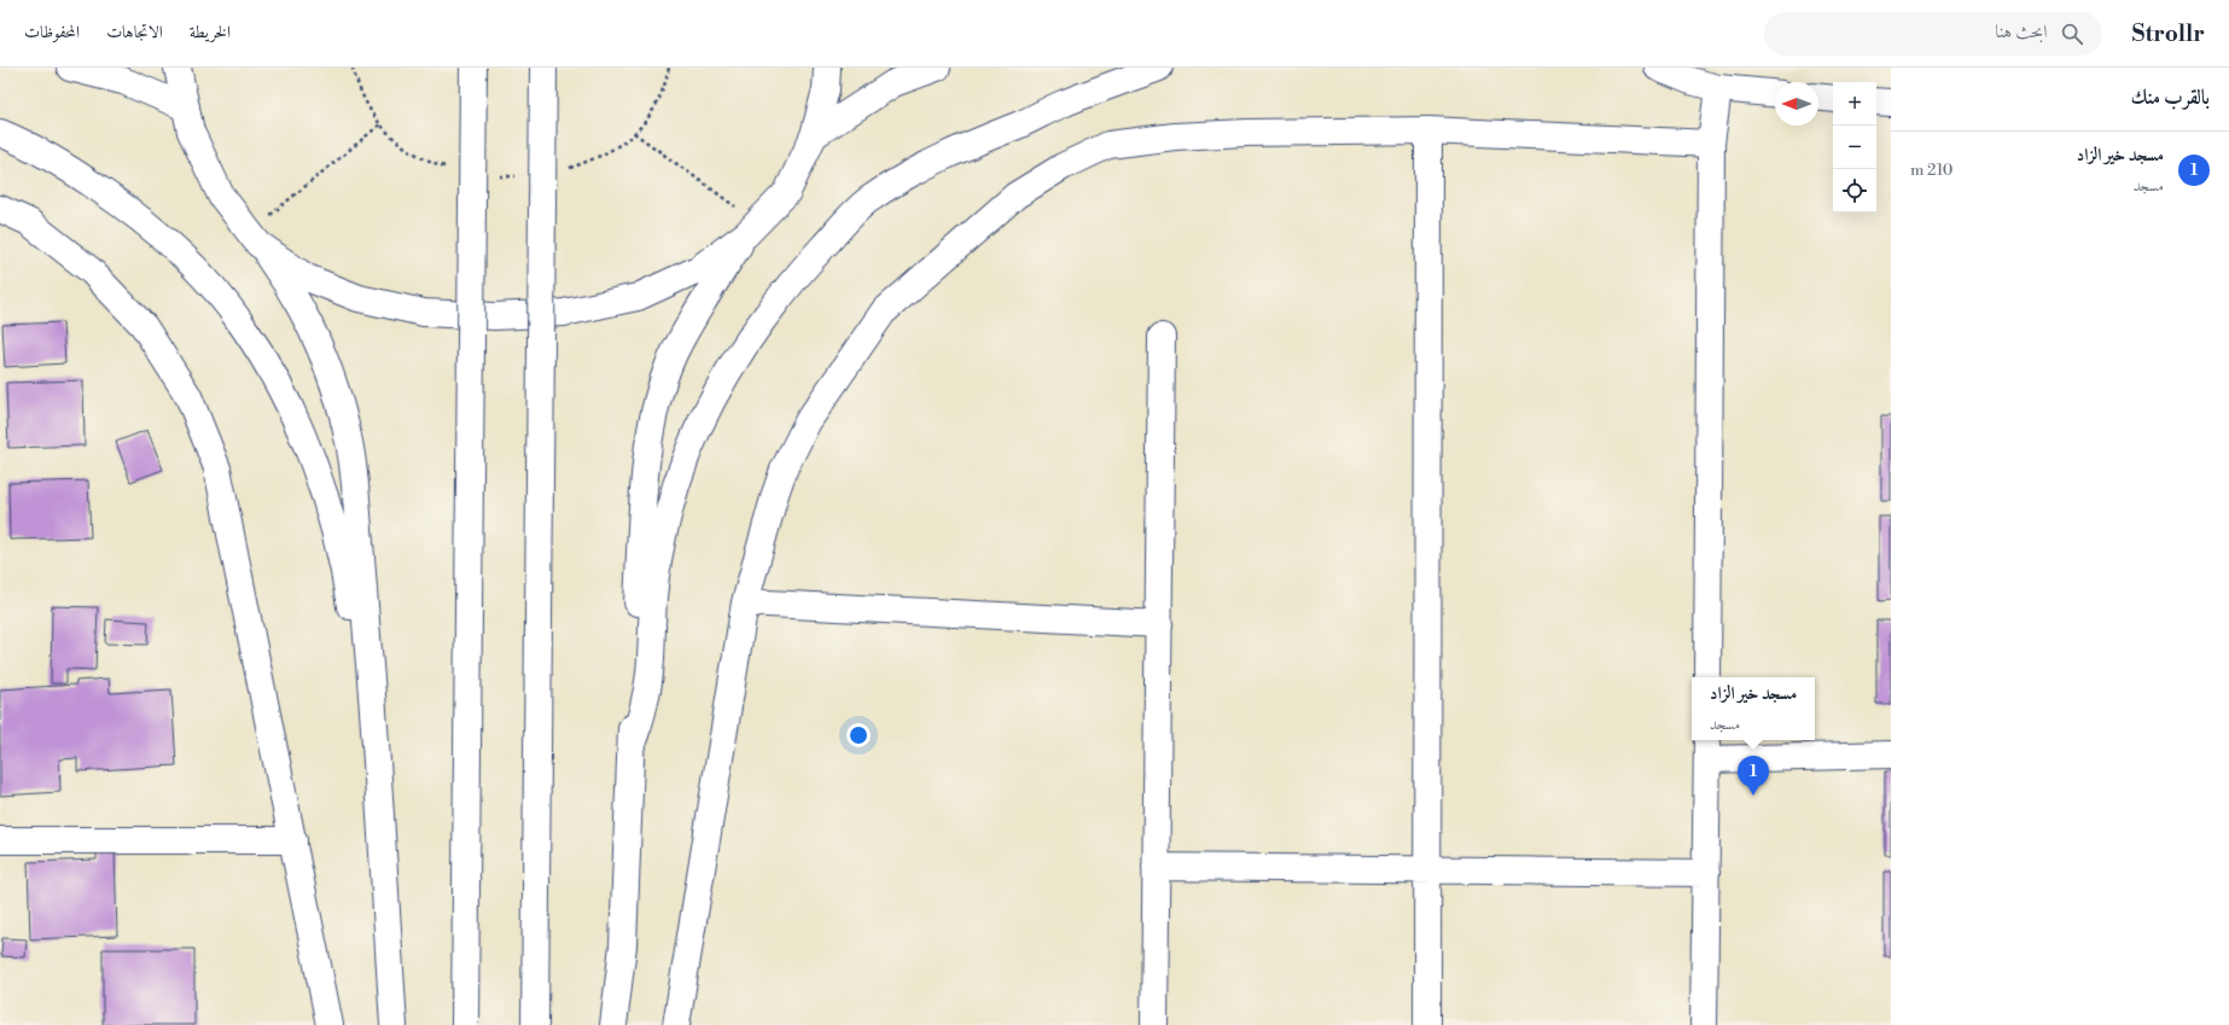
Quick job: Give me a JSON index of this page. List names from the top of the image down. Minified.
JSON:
{"north":"left","page":{"header":"Strollr","search":"ابحث هنا","nav":["الخريطة","الاتجاهات","المحفوظات"],"heading":"بالقرب منك","map_buttons":["+","−"],"list":[{"mark":"1","name":"مسجد خير الزاد","note":"مسجد","value":"210 m"}],"popup":["مسجد خير الزاد","مسجد"],"pins":"1"}}
